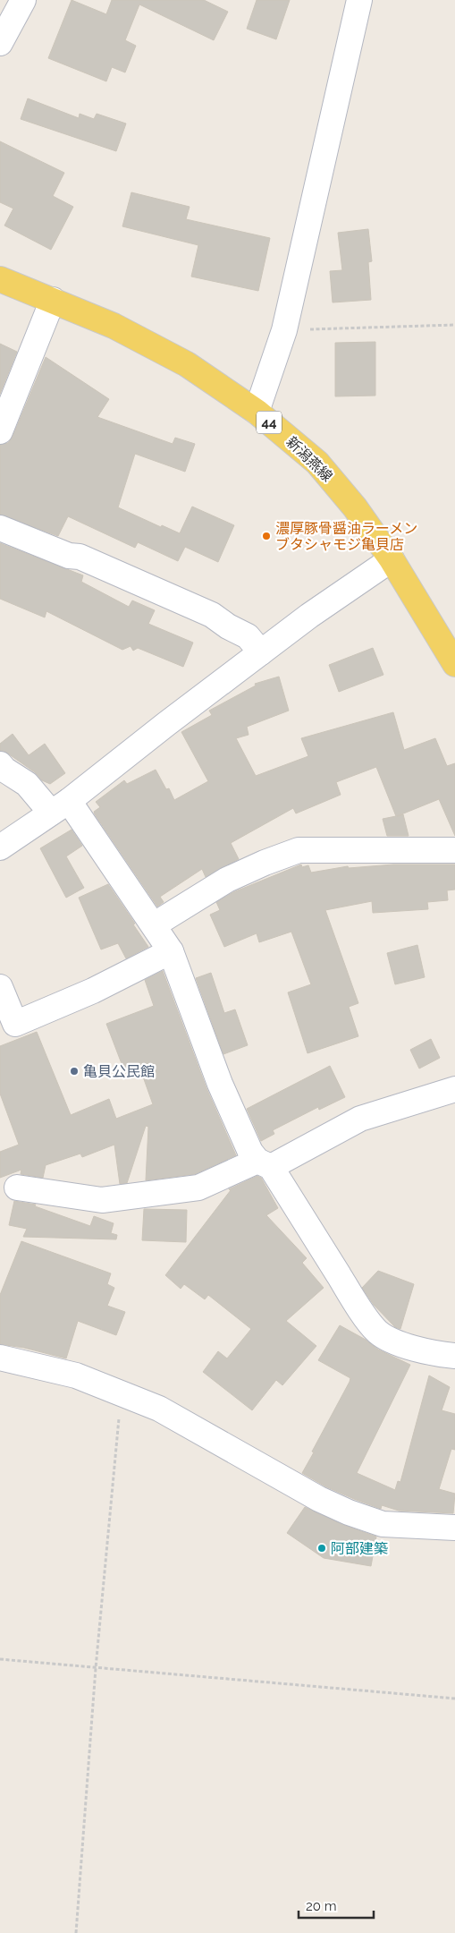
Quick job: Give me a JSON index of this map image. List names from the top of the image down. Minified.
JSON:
{"streets":{"main road":["44","新潟燕線"]},"places":["濃厚豚骨醤油ラーメン ブタシャモジ亀貝店","亀貝公民館","阿部建築"],"scale_bar":"20 m"}
